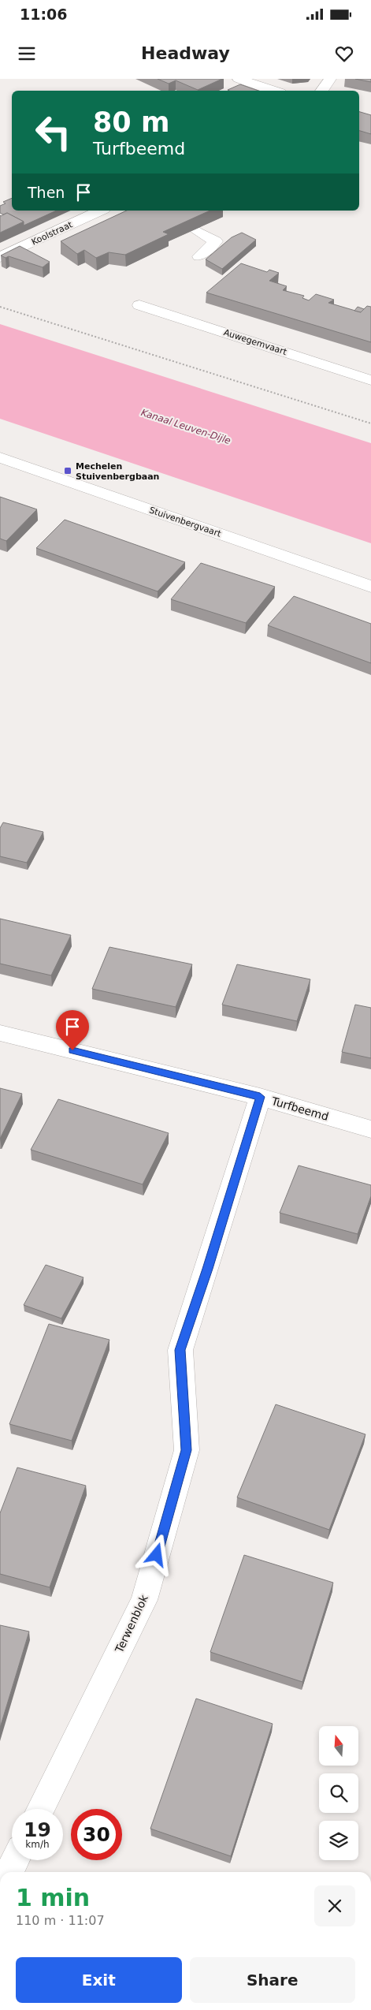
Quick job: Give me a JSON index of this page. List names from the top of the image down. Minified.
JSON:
{"streets":{"street":["Koolstraat","Auwegemvaart","Stuivenbergvaart","Turfbeemd","Terwenblok"]},"crossings":[["Turfbeemd","Terwenblok"]],"water":["Kanaal Leuven-Dijle"],"places":{"transit":["Mechelen Stuivenbergbaan"]},"north":"top","page":{"status":"11:06","header":"Headway","turn":["80 m","Turfbeemd"],"then":"Then","speed":"19 km/h","limit":"30","heading":["1 min","110 m · 11:07"],"buttons":["Exit","Share"]}}
